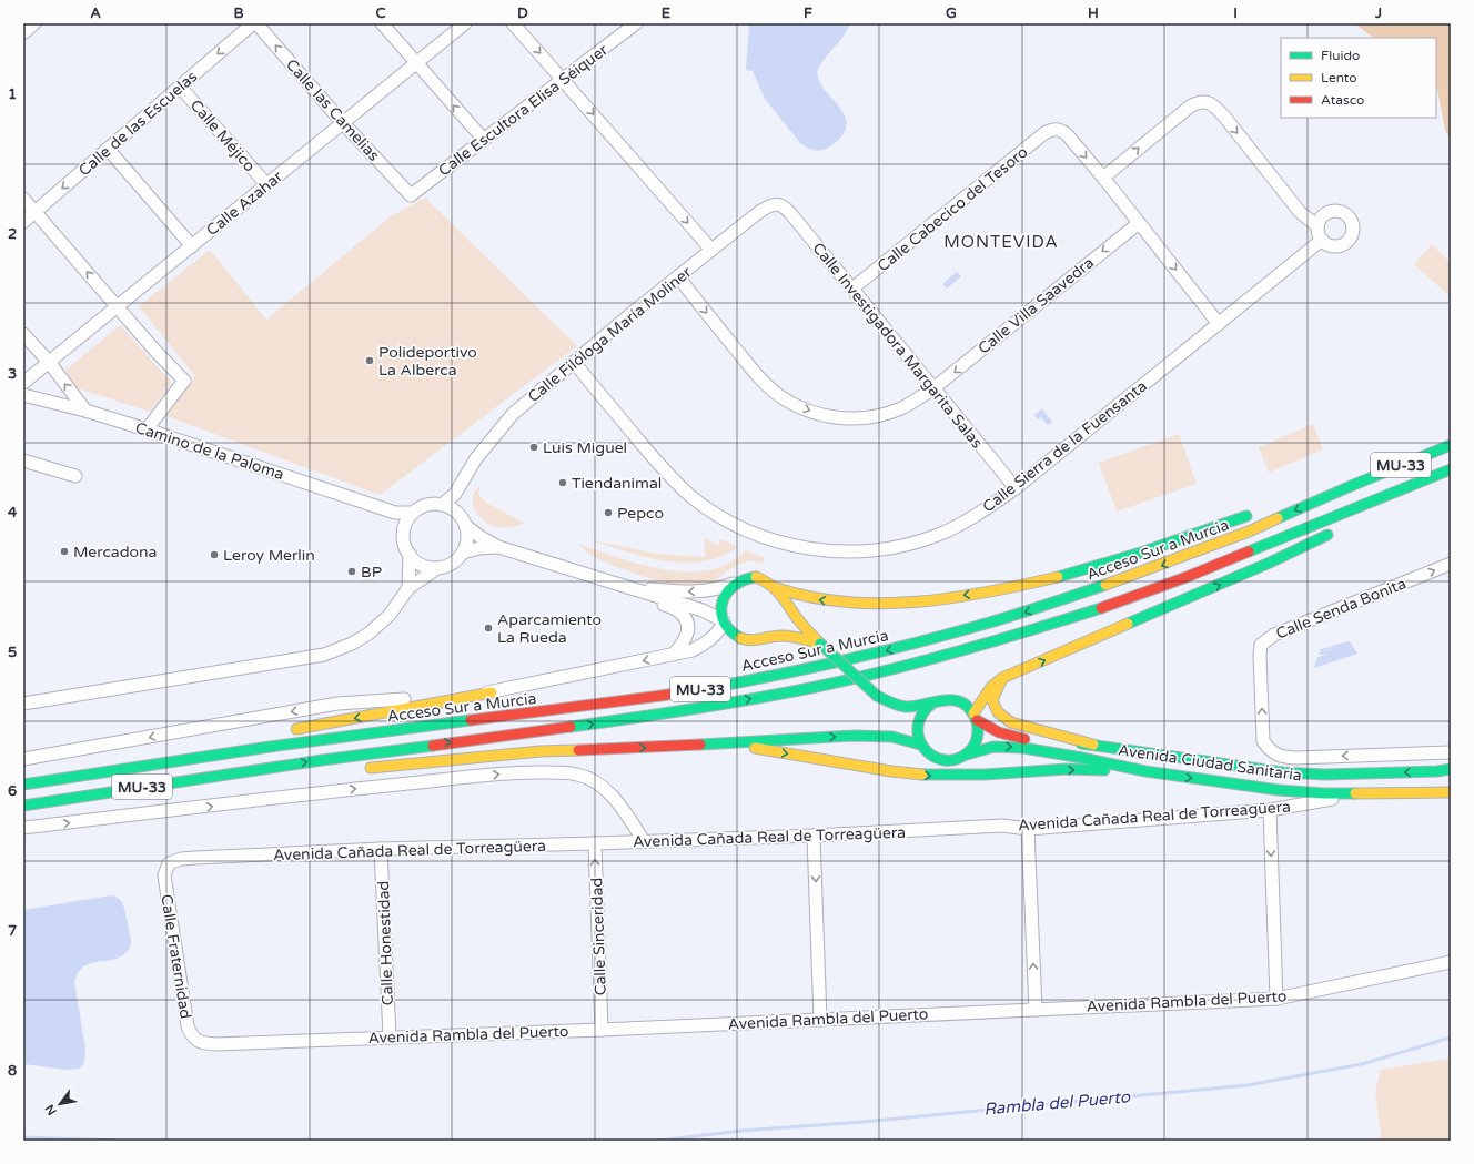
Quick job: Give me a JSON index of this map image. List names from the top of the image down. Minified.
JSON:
{"streets":{"main road":["MU-33","Acceso Sur a Murcia","Avenida Ciudad Sanitaria"],"street":["Calle las Camelias","Calle Escultora Elisa Séiquer","Calle de las Escuelas","Calle Méjico","Calle Azahar","Calle Cabecico del Tesoro","Calle Villa Saavedra","Calle Filóloga María Moliner","Calle Investigadora Margarita Salas","Calle Sierra de la Fuensanta","Camino de la Paloma","Calle Senda Bonita","Avenida Cañada Real de Torreagüera","Calle Sinceridad","Calle Honestidad","Calle Fraternidad","Avenida Rambla del Puerto"]},"crossings":[["Calle las Camelias","Calle Escultora Elisa Séiquer"],["Calle las Camelias","Calle Azahar"],["Calle de las Escuelas","Calle Méjico"],["Calle Méjico","Calle Azahar"],["Calle Cabecico del Tesoro","Calle Investigadora Margarita Salas"],["Calle Villa Saavedra","Calle Filóloga María Moliner"],["Calle Villa Saavedra","Calle Investigadora Margarita Salas"],["Calle Filóloga María Moliner","Calle Investigadora Margarita Salas"],["Calle Filóloga María Moliner","Calle Sierra de la Fuensanta"],["Calle Filóloga María Moliner","Camino de la Paloma"],["Calle Investigadora Margarita Salas","Calle Sierra de la Fuensanta"],["Avenida Ciudad Sanitaria","Avenida Cañada Real de Torreagüera"],["Avenida Cañada Real de Torreagüera","Calle Sinceridad"],["Avenida Cañada Real de Torreagüera","Calle Honestidad"],["Avenida Cañada Real de Torreagüera","Calle Fraternidad"],["Calle Sinceridad","Avenida Rambla del Puerto"],["Calle Honestidad","Avenida Rambla del Puerto"],["Calle Fraternidad","Avenida Rambla del Puerto"]],"one_way":["Calle de las Escuelas","Calle Cabecico del Tesoro","Calle Sinceridad"],"districts":["MONTEVIDA"],"water":["Rambla del Puerto"],"places":["Polideportivo La Alberca","Luis Miguel","Tiendanimal","Pepco","Mercadona","Leroy Merlin","BP","Aparcamiento La Rueda"],"legend":["Fluido","Lento","Atasco"],"north":"bottom left","grid":{"columns":["A","B","C","D","E","F","G","H","I","J"],"rows":["1","2","3","4","5","6","7","8"]}}
